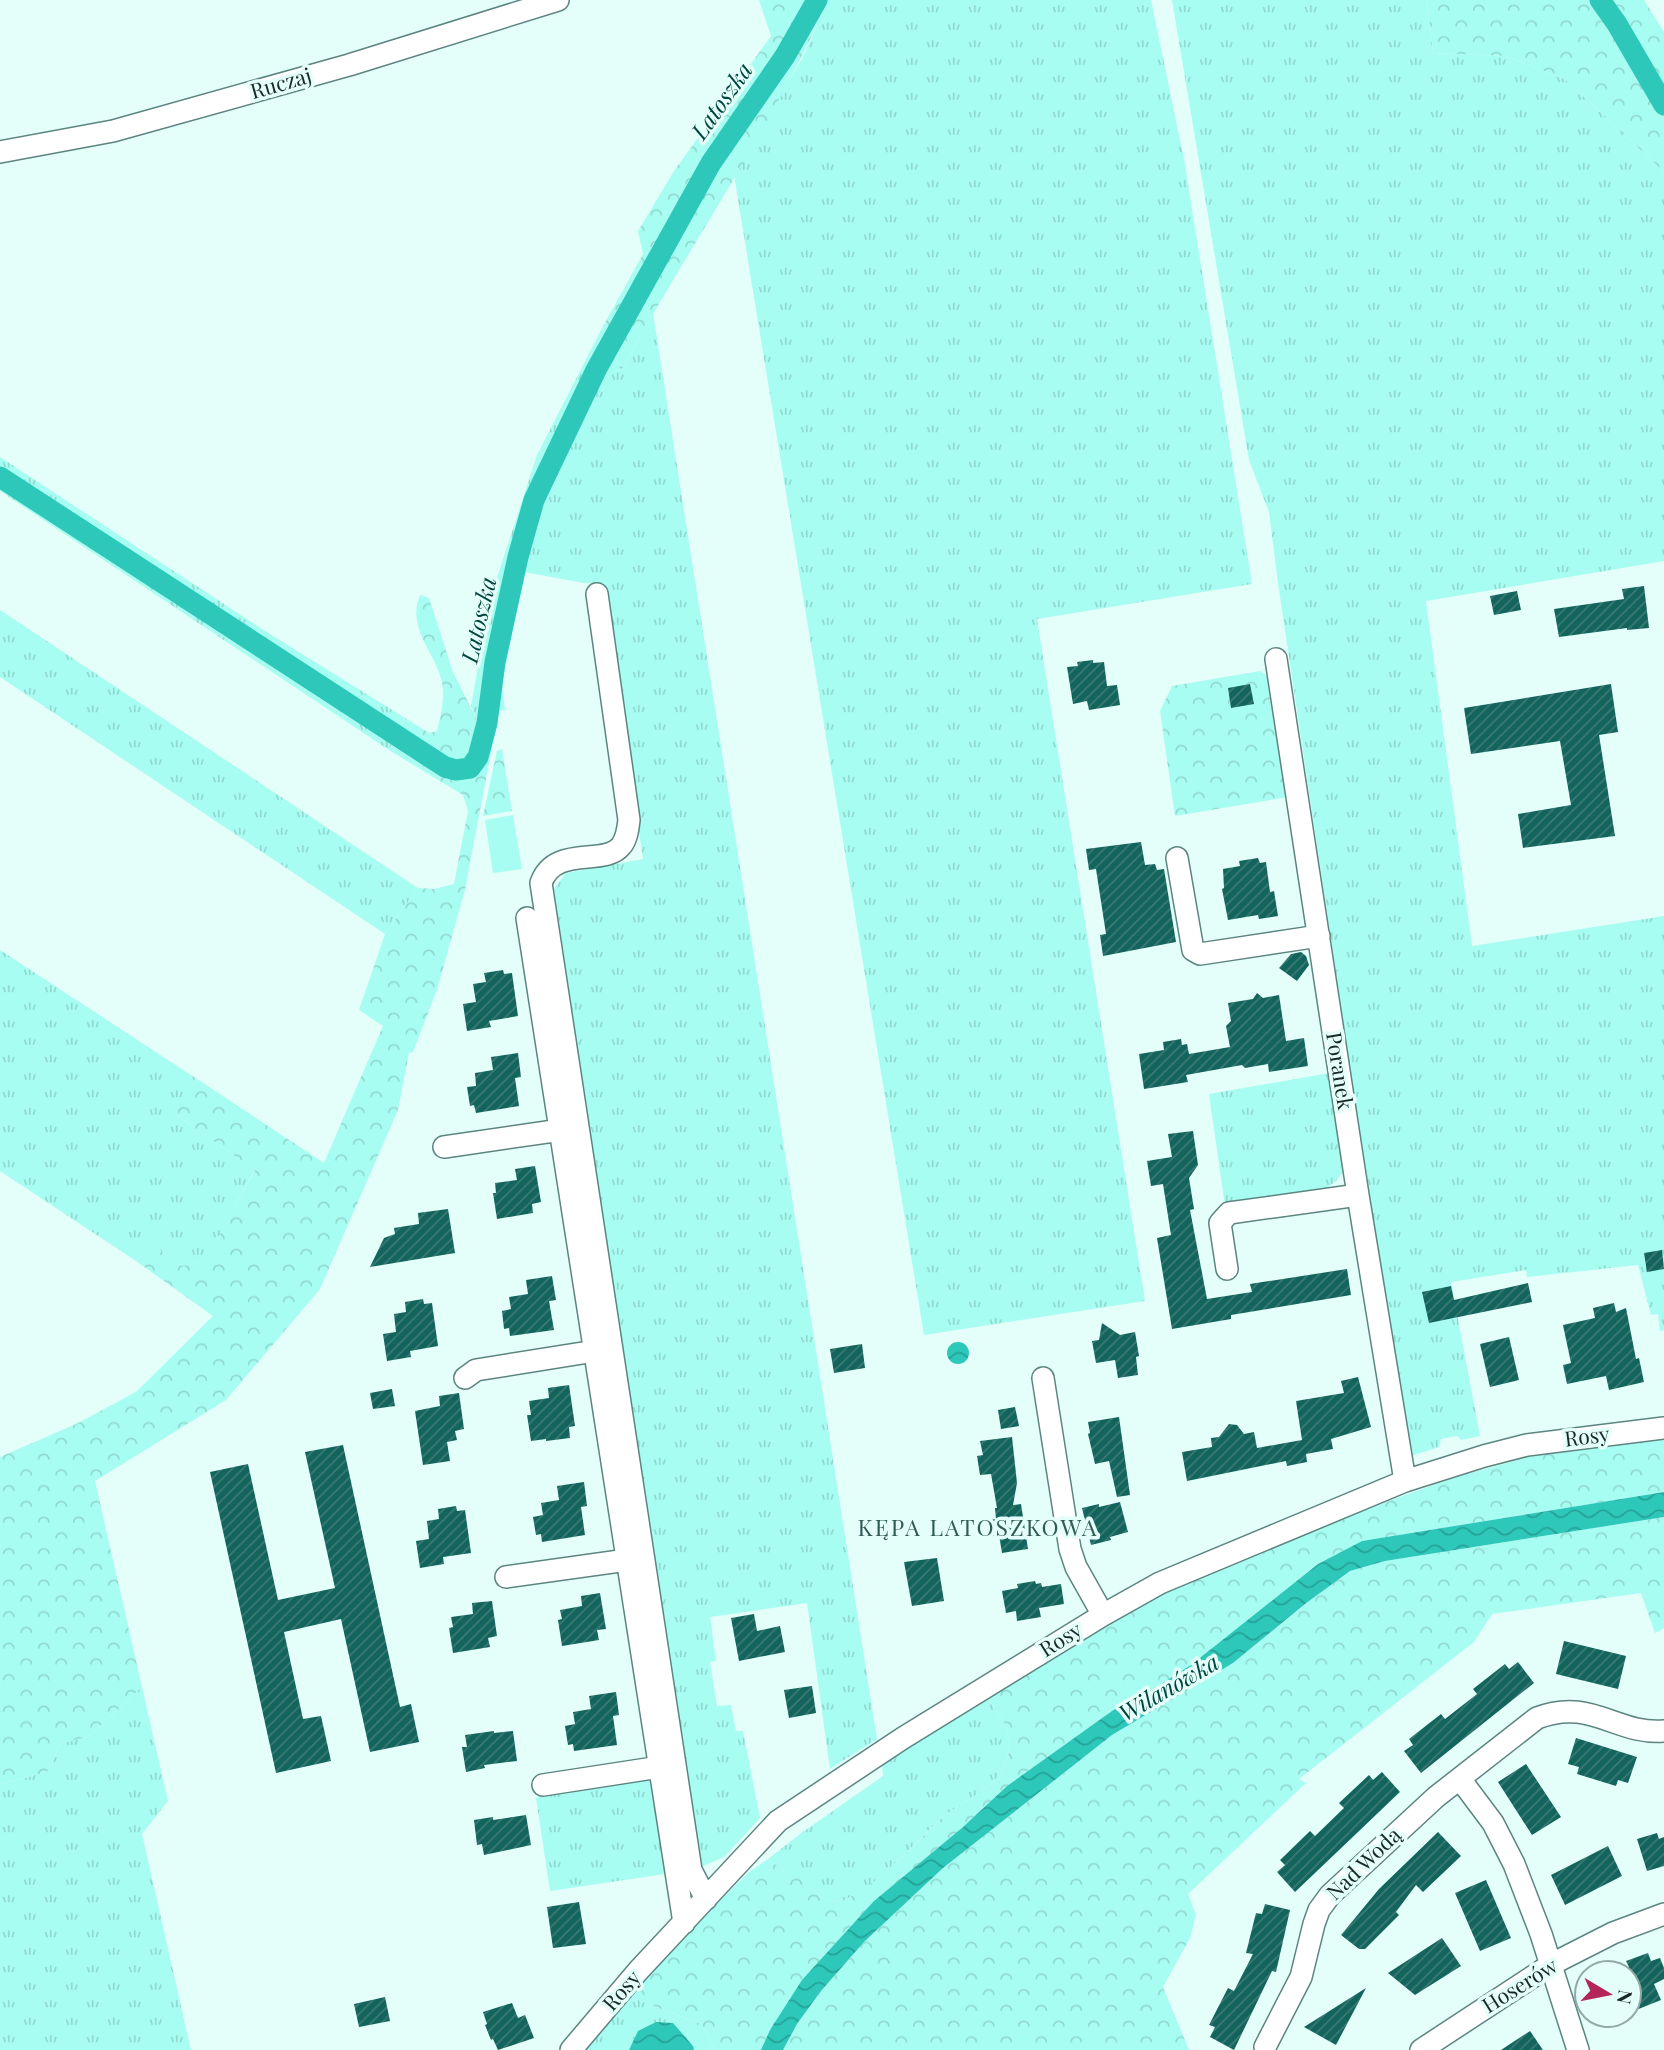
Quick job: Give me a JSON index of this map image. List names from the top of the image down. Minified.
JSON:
{"streets":{"street":["Ruczaj","Poranek","Rosy","Nad Wodą","Hoserów"]},"crossings":[["Poranek","Rosy"]],"districts":["KĘPA LATOSZKOWA"],"water":["Latoszka","Wilanówka"],"north":"right"}
